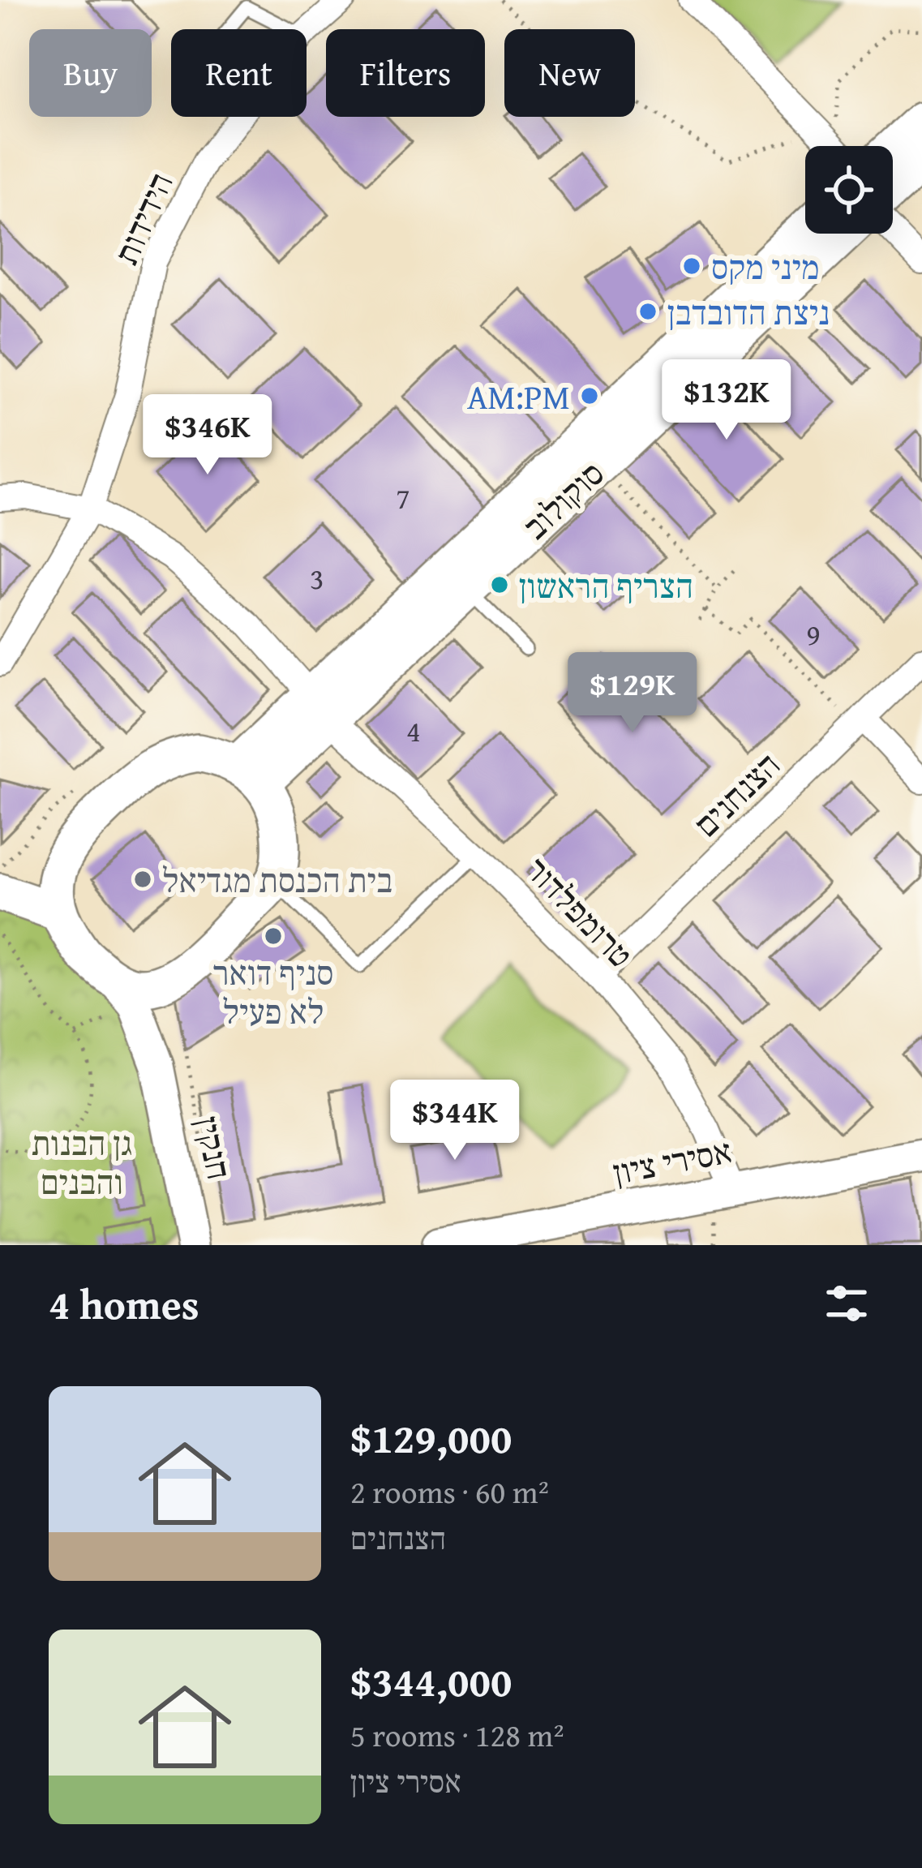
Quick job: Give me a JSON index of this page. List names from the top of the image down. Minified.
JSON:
{"streets":{"main road":["סוקולוב"],"street":["הידידות","הצנחנים","טרומפלדור","חנקין","אסירי ציון"]},"crossings":[["סוקולוב","טרומפלדור"],["סוקולוב","חנקין"],["הצנחנים","טרומפלדור"],["טרומפלדור","אסירי ציון"]],"parks":["גן הבנות והבנים"],"places":["מיני מקס","ניצת הדובדבן","AM:PM","הצריף הראשון","בית הכנסת מגדיאל","סניף דואר לא פעיל"],"house_numbers":["7","3","9","4"],"page":{"chip":["Buy","Rent","Filters","New"],"price":["$132K","$346K","$129K","$344K"],"heading":"4 homes","list":[{"name":"$129,000","note":"2 rooms · 60 m² · הצנחנים"},{"name":"$344,000","note":"5 rooms · 128 m² · אסירי ציון"}]}}
